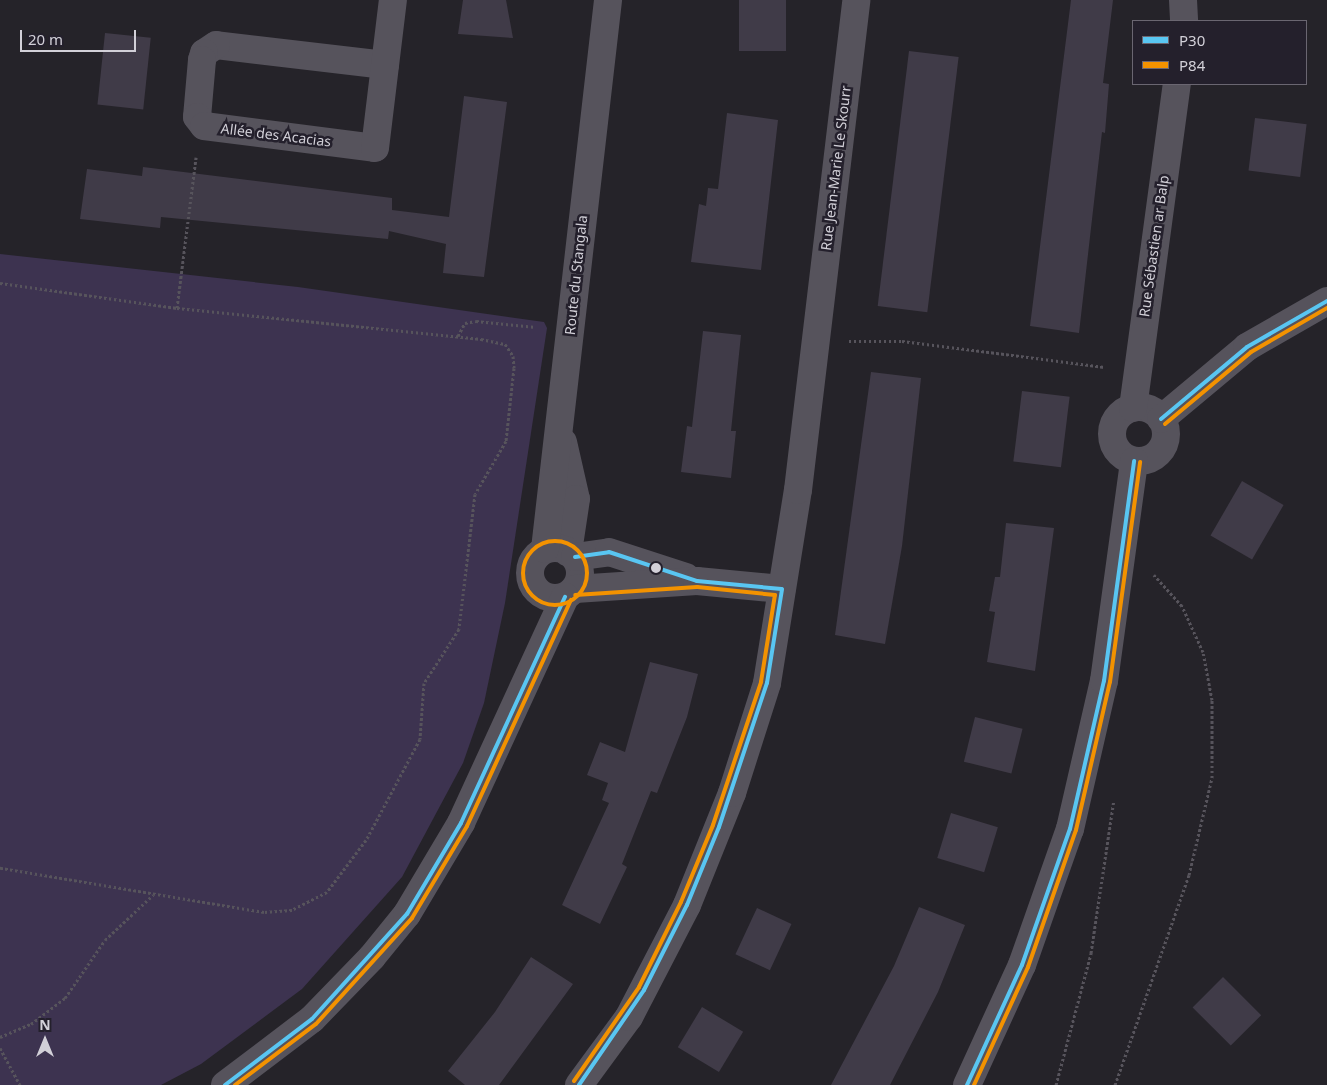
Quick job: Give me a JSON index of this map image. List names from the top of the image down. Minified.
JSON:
{"streets":{"street":["Allée des Acacias","Rue Jean-Marie Le Skourr","Rue Sébastien ar Balp","Route du Stangala"]},"lines":["transit line P30","transit line P84"],"legend":["P30","P84"],"scale_bar":"20 m","north":"top"}
